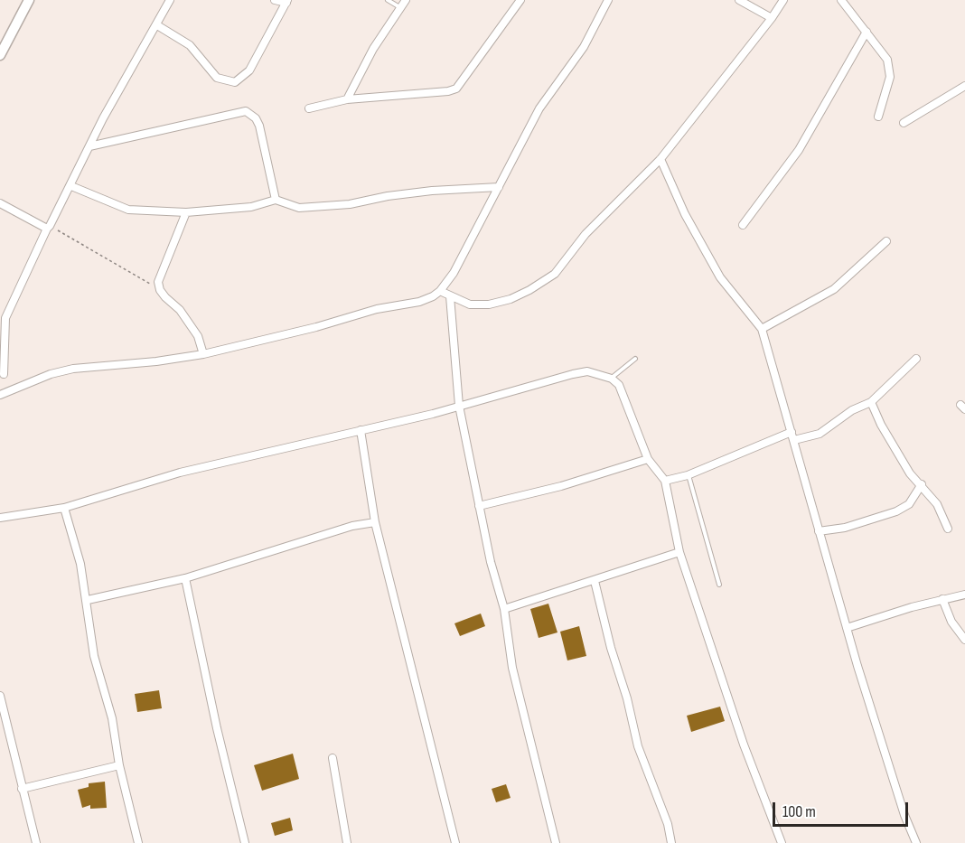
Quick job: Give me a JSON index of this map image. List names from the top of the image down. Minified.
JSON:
{"scale_bar":"100 m"}
